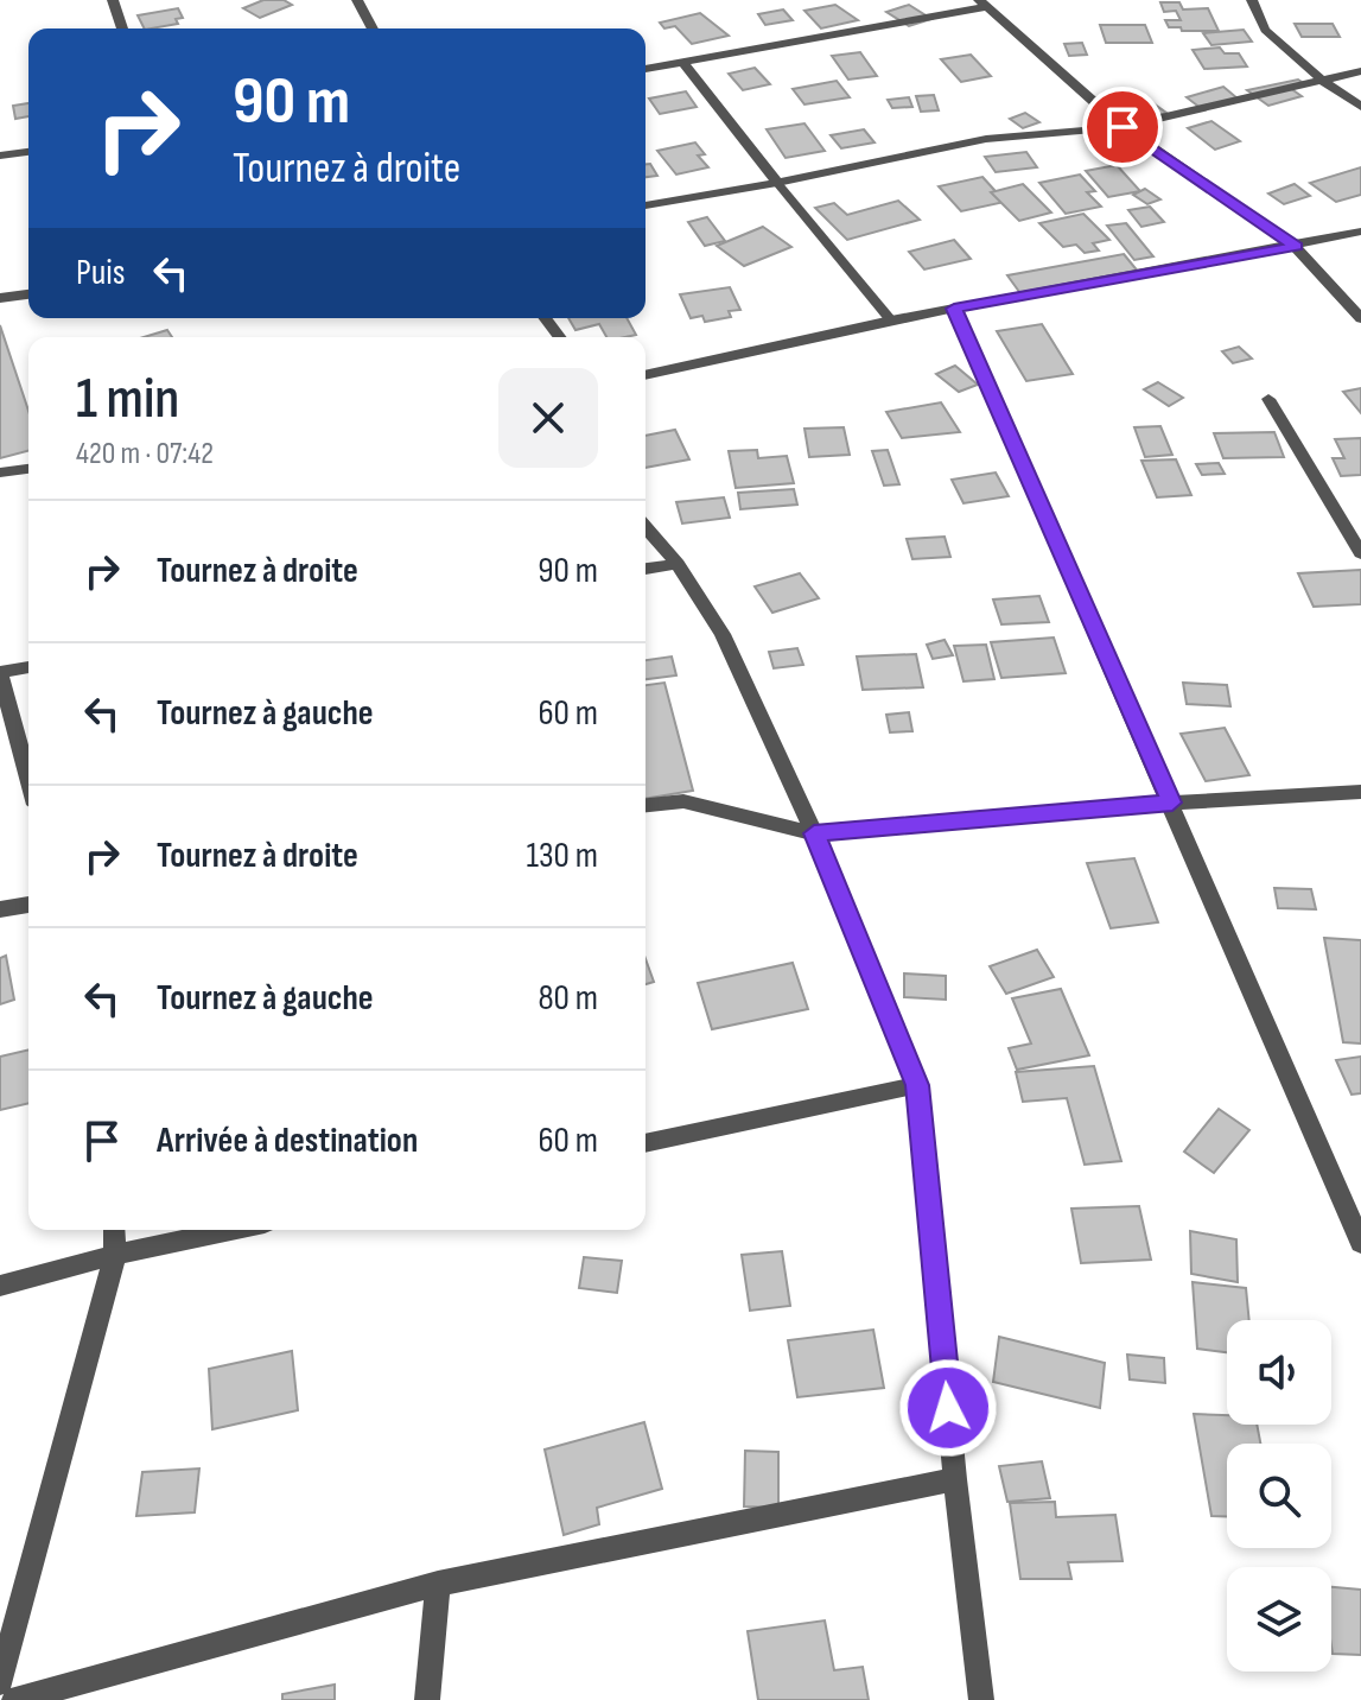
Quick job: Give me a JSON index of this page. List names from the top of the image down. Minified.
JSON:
{"page":{"turn":["90 m","Tournez à droite"],"then":"Puis","heading":["1 min","420 m · 07:42"],"list":[{"name":"Tournez à droite","value":"90 m"},{"name":"Tournez à gauche","value":"60 m"},{"name":"Tournez à droite","value":"130 m"},{"name":"Tournez à gauche","value":"80 m"},{"name":"Arrivée à destination","value":"60 m"}]}}
